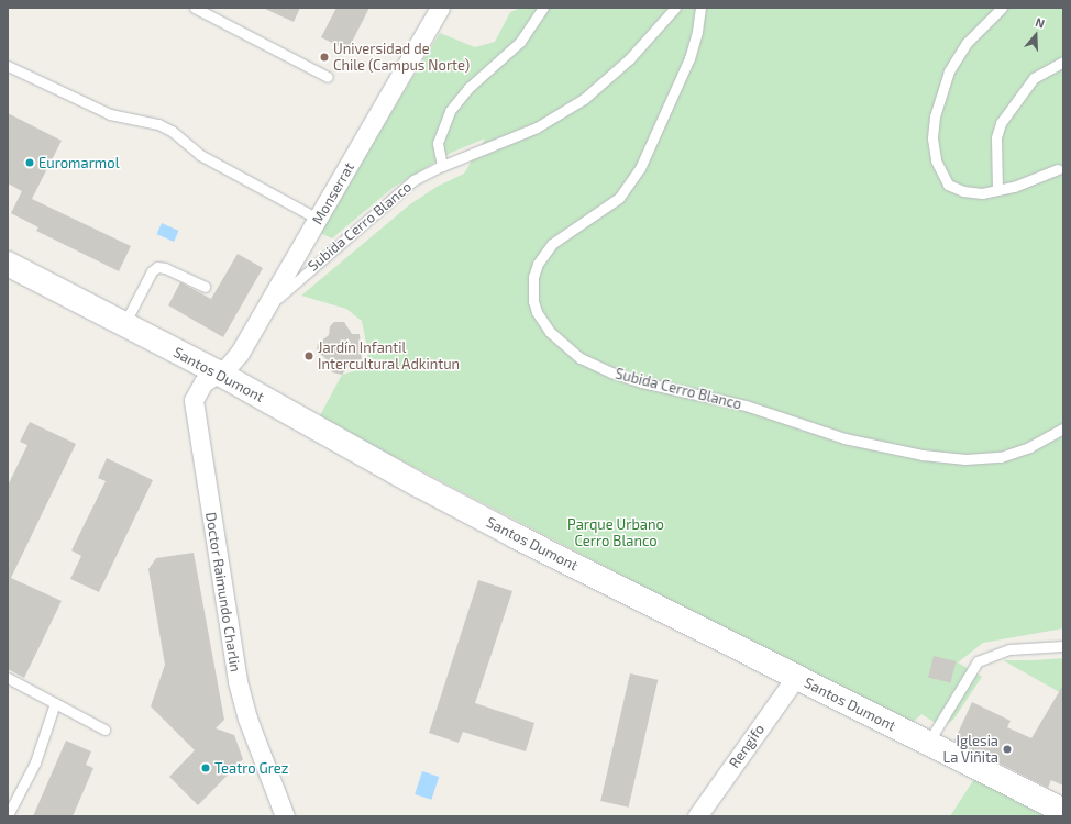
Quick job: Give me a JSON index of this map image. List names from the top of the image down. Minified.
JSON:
{"streets":{"main road":["Santos Dumont"],"street":["Monserrat","Doctor Raimundo Charlin","Rengifo"],"lane":["Subida Cerro Blanco"]},"crossings":[["Monserrat","Subida Cerro Blanco"],["Monserrat","Santos Dumont"],["Monserrat","Doctor Raimundo Charlin"],["Santos Dumont","Doctor Raimundo Charlin"],["Santos Dumont","Rengifo"]],"parks":["Parque Urbano Cerro Blanco"],"places":["Universidad de Chile (Campus Norte)","Euromarmol","Jardín Infantil Intercultural Adkintun","Iglesia La Viñita","Teatro Grez"],"north":"top"}
